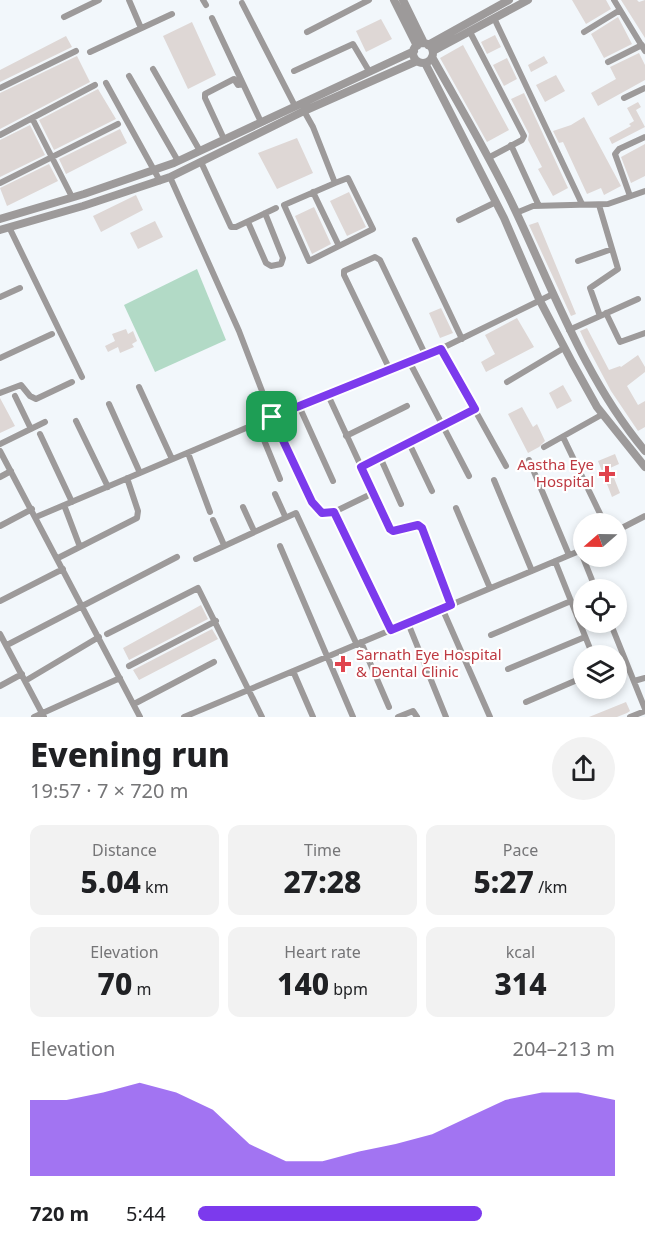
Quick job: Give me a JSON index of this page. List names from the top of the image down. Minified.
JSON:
{"places":{"health":["Aastha Eye Hospital","Sarnath Eye Hospital & Dental Clinic"]},"north":"left","page":{"heading":["Evening run","19:57 · 7 × 720 m"],"stats":[["Distance","5.04 km"],["Time","27:28"],["Pace","5:27 /km"],["Elevation","70 m"],["Heart rate","140 bpm"],["kcal","314"]],"chart":["Elevation","204–213 m"],"list":[{"name":"720 m","note":"5:44"}]}}
